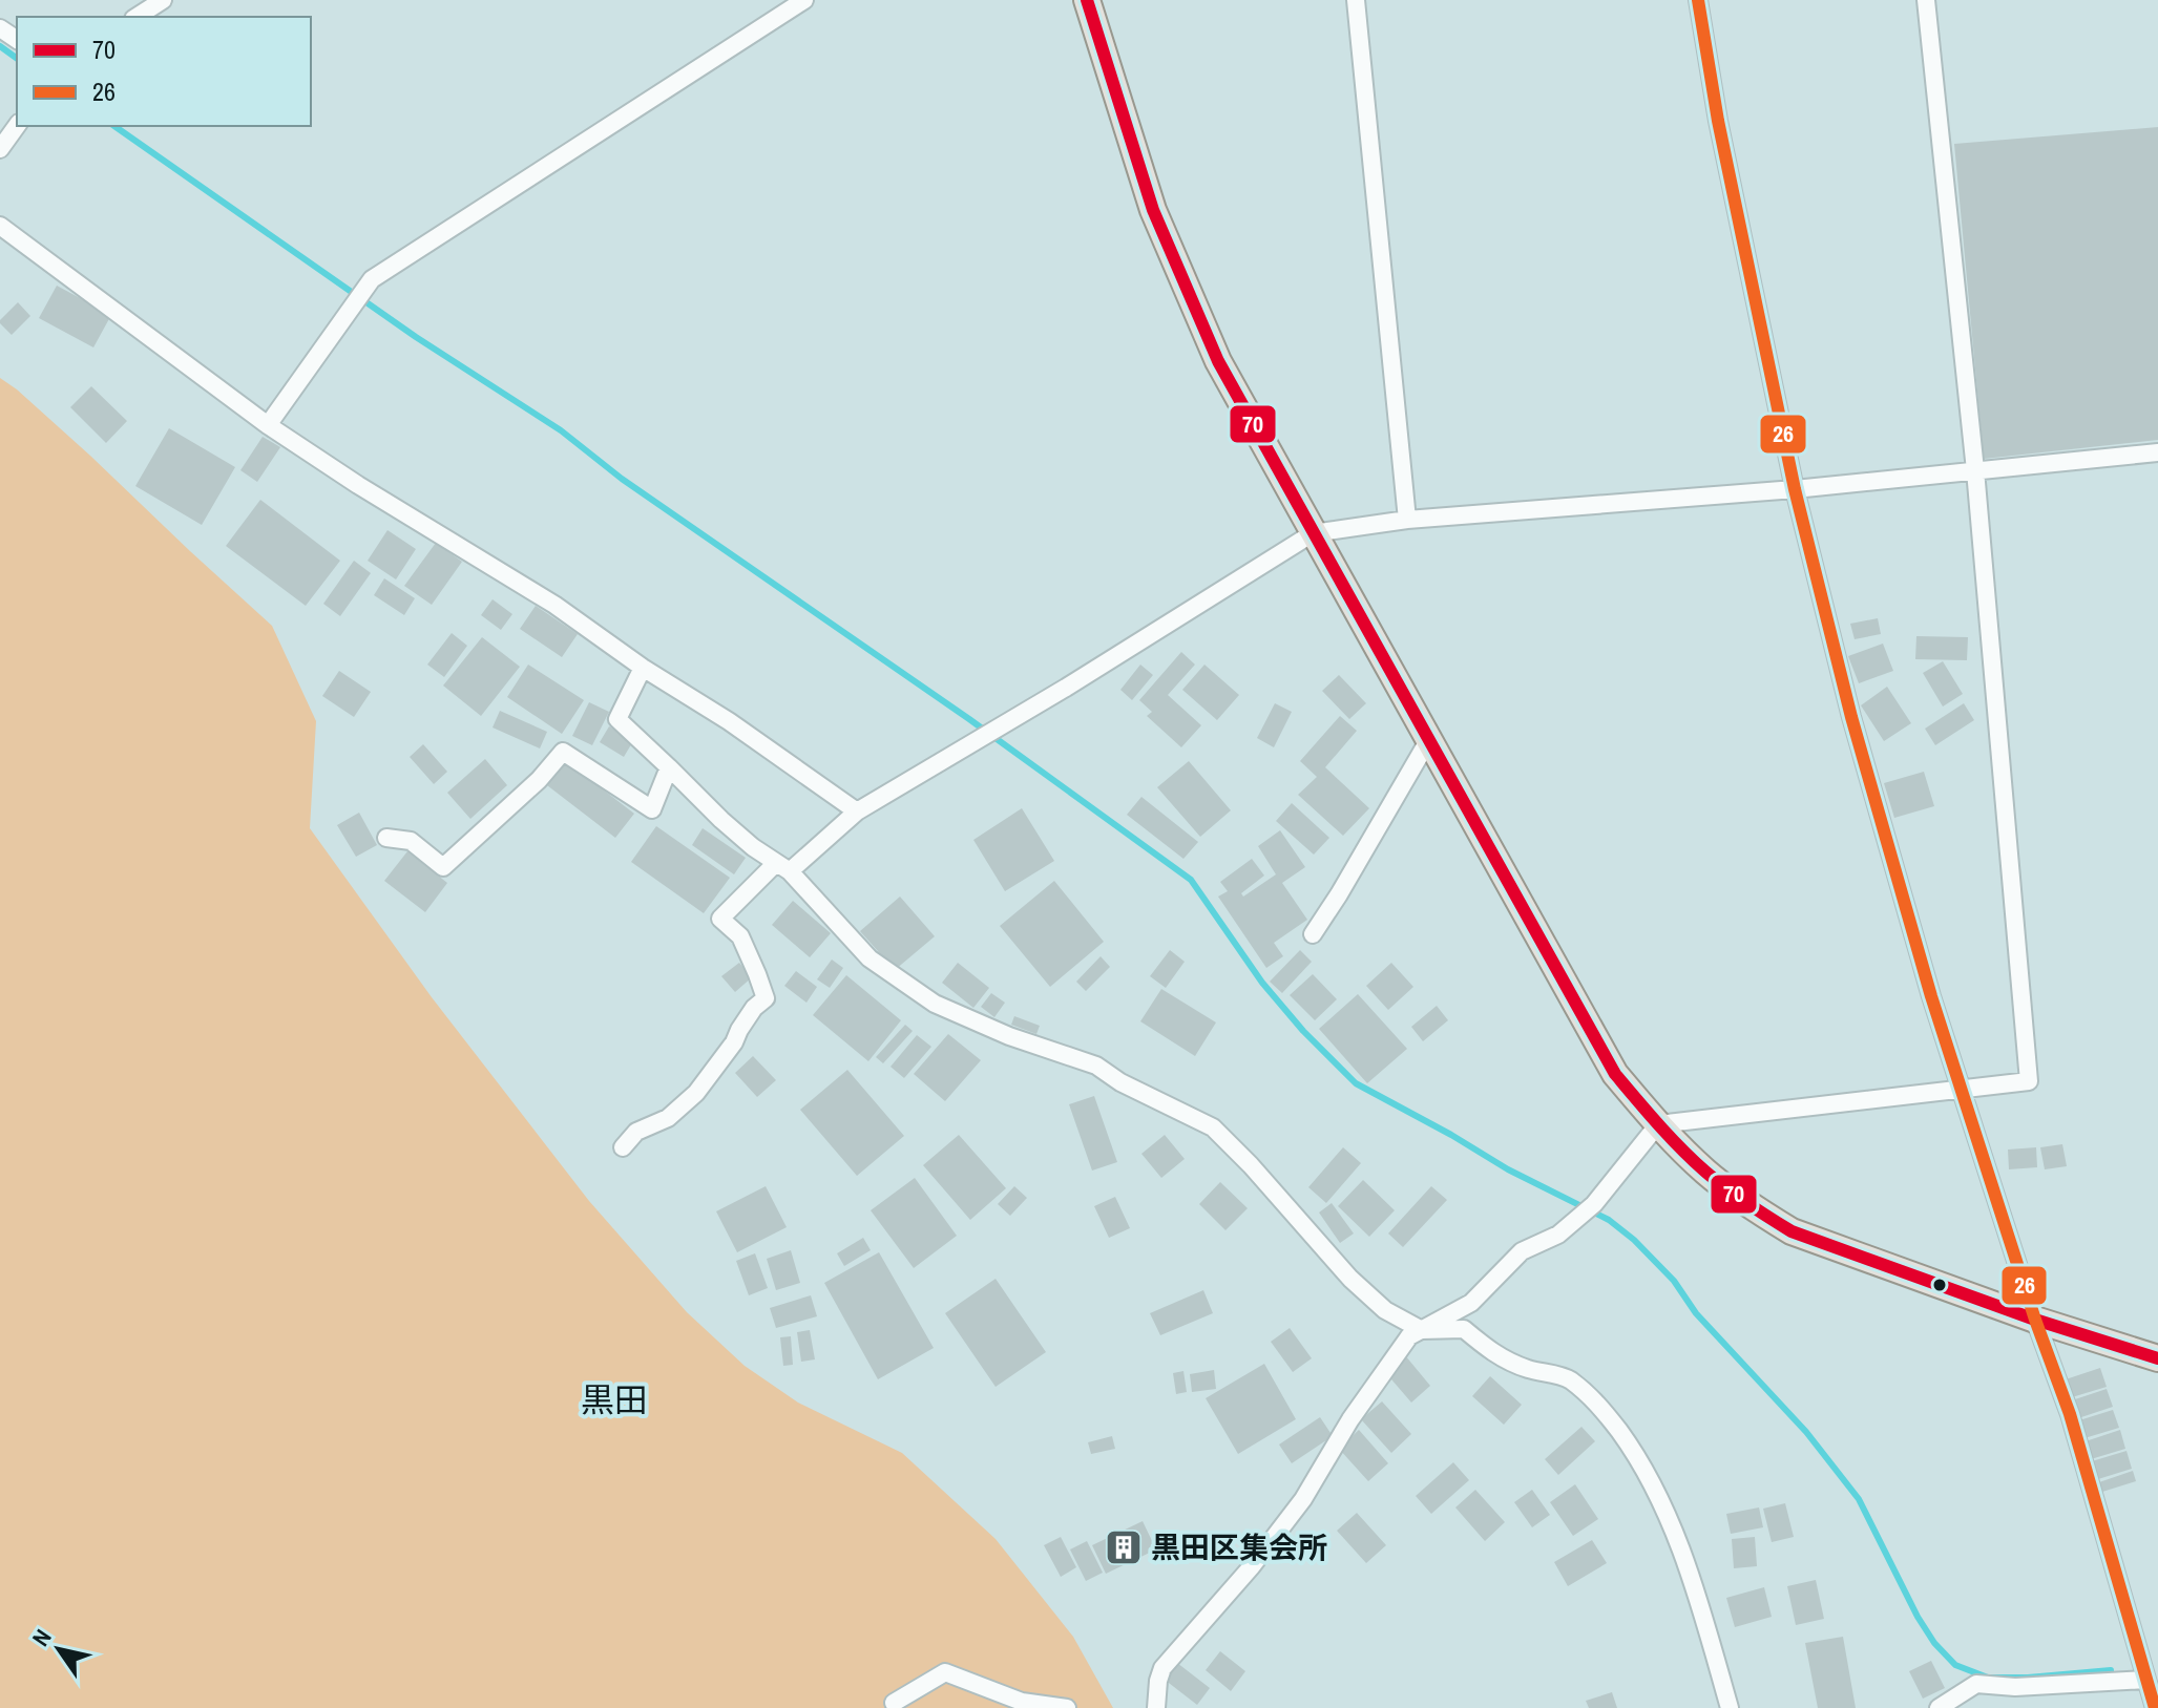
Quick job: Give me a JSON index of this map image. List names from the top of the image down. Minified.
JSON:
{"districts":["黒田"],"places":{"building":["黒田区集会所"]},"lines":["transit line 70","transit line 26"],"legend":["70","26"],"north":"top left"}
